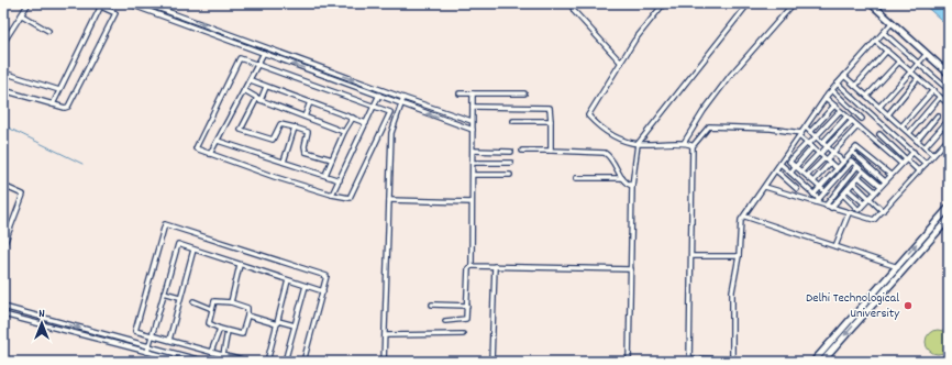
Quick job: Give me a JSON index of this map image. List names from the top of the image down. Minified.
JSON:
{"places":["Delhi Technological University"],"north":"top"}
